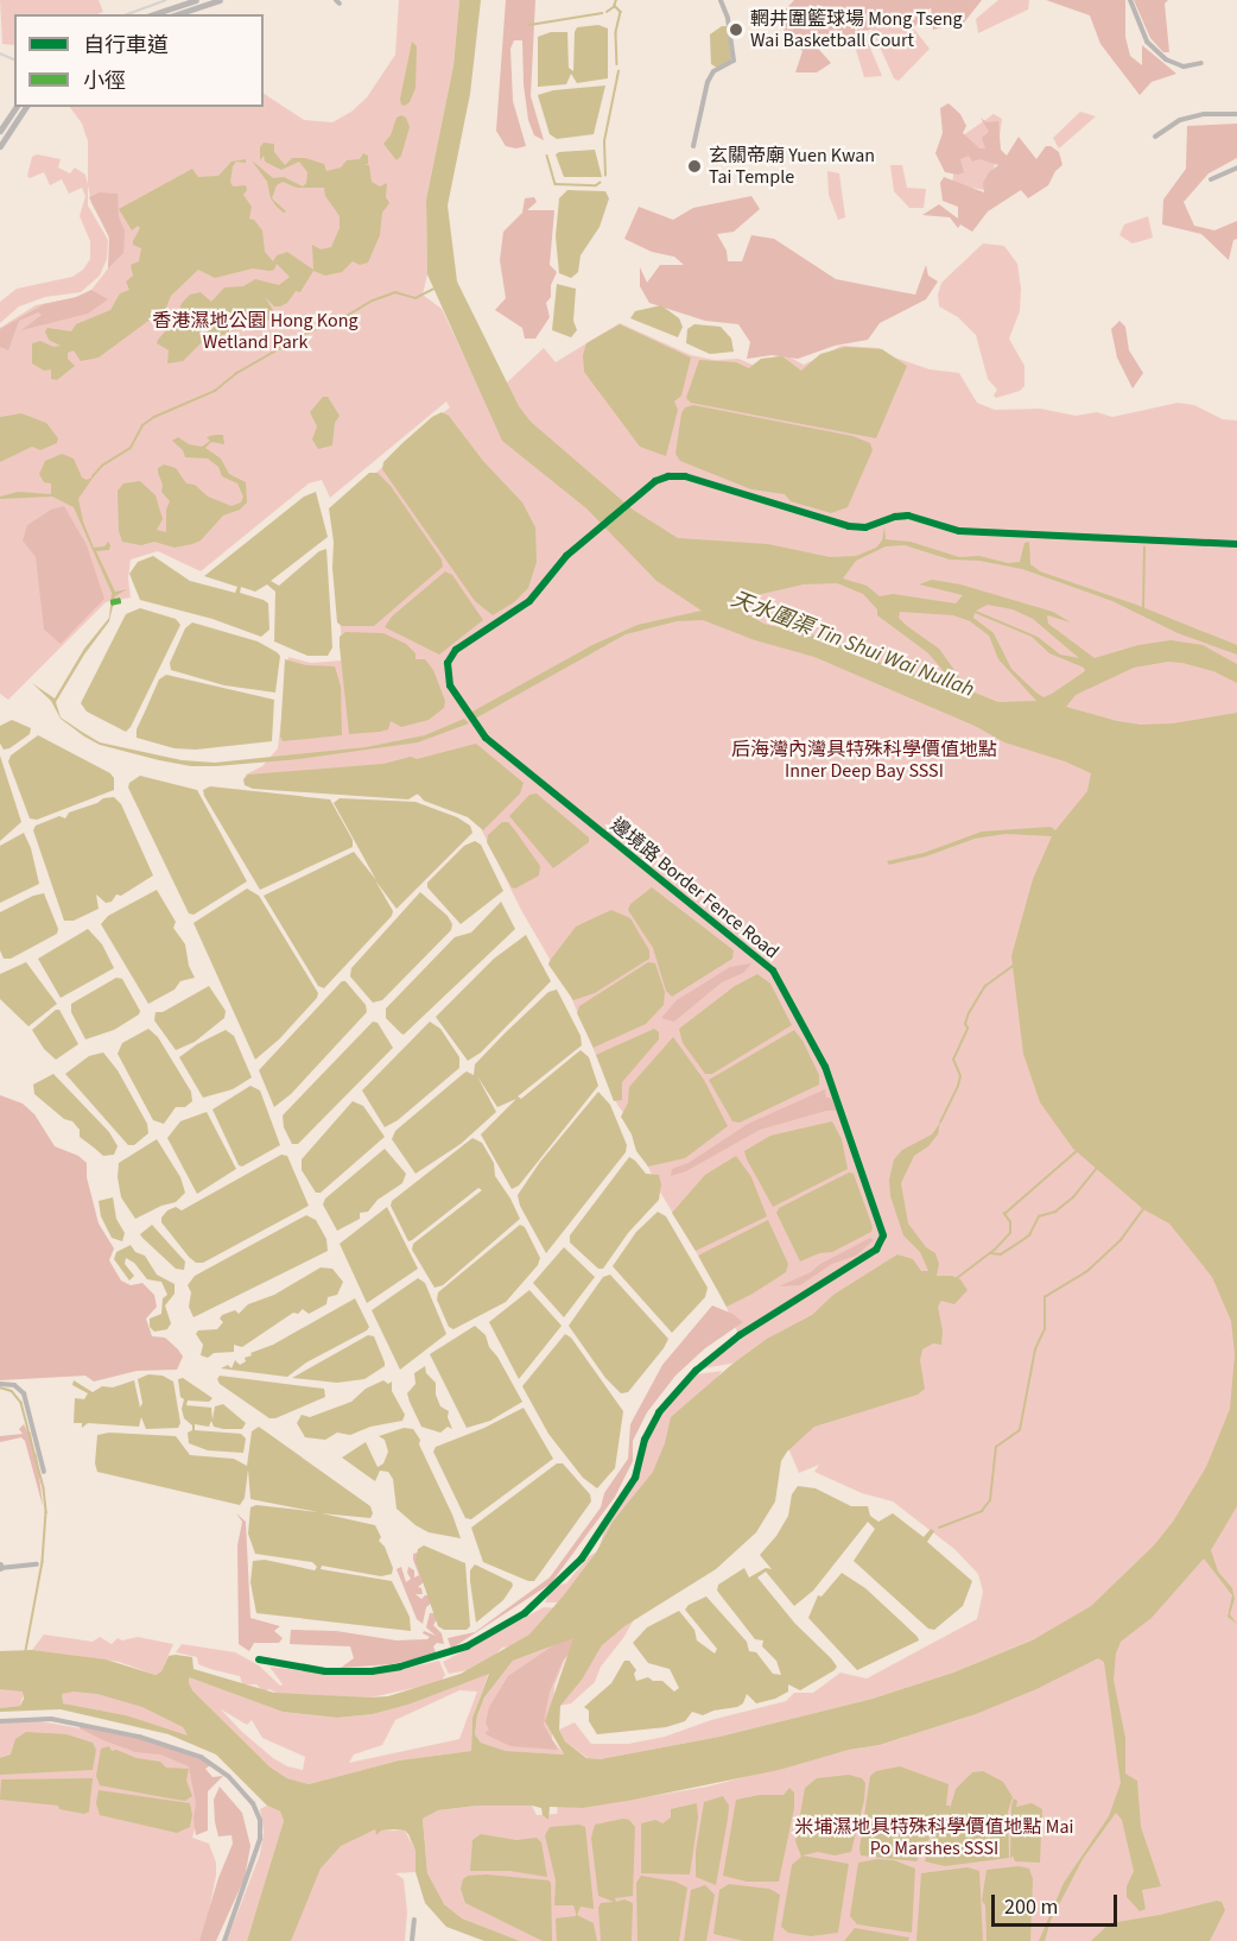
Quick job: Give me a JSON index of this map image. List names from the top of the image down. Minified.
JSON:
{"streets":{"street":["邊境路 Border Fence Road"]},"water":["天水圍渠 Tin Shui Wai Nullah"],"parks":["香港濕地公園 Hong Kong Wetland Park","后海灣內灣具特殊科學價值地點 Inner Deep Bay SSSI","米埔濕地具特殊科學價值地點 Mai Po Marshes SSSI"],"places":["輞井圍籃球場 Mong Tseng Wai Basketball Court","玄關帝廟 Yuen Kwan Tai Temple"],"legend":["自行車道","小徑"],"scale_bar":"200 m"}
